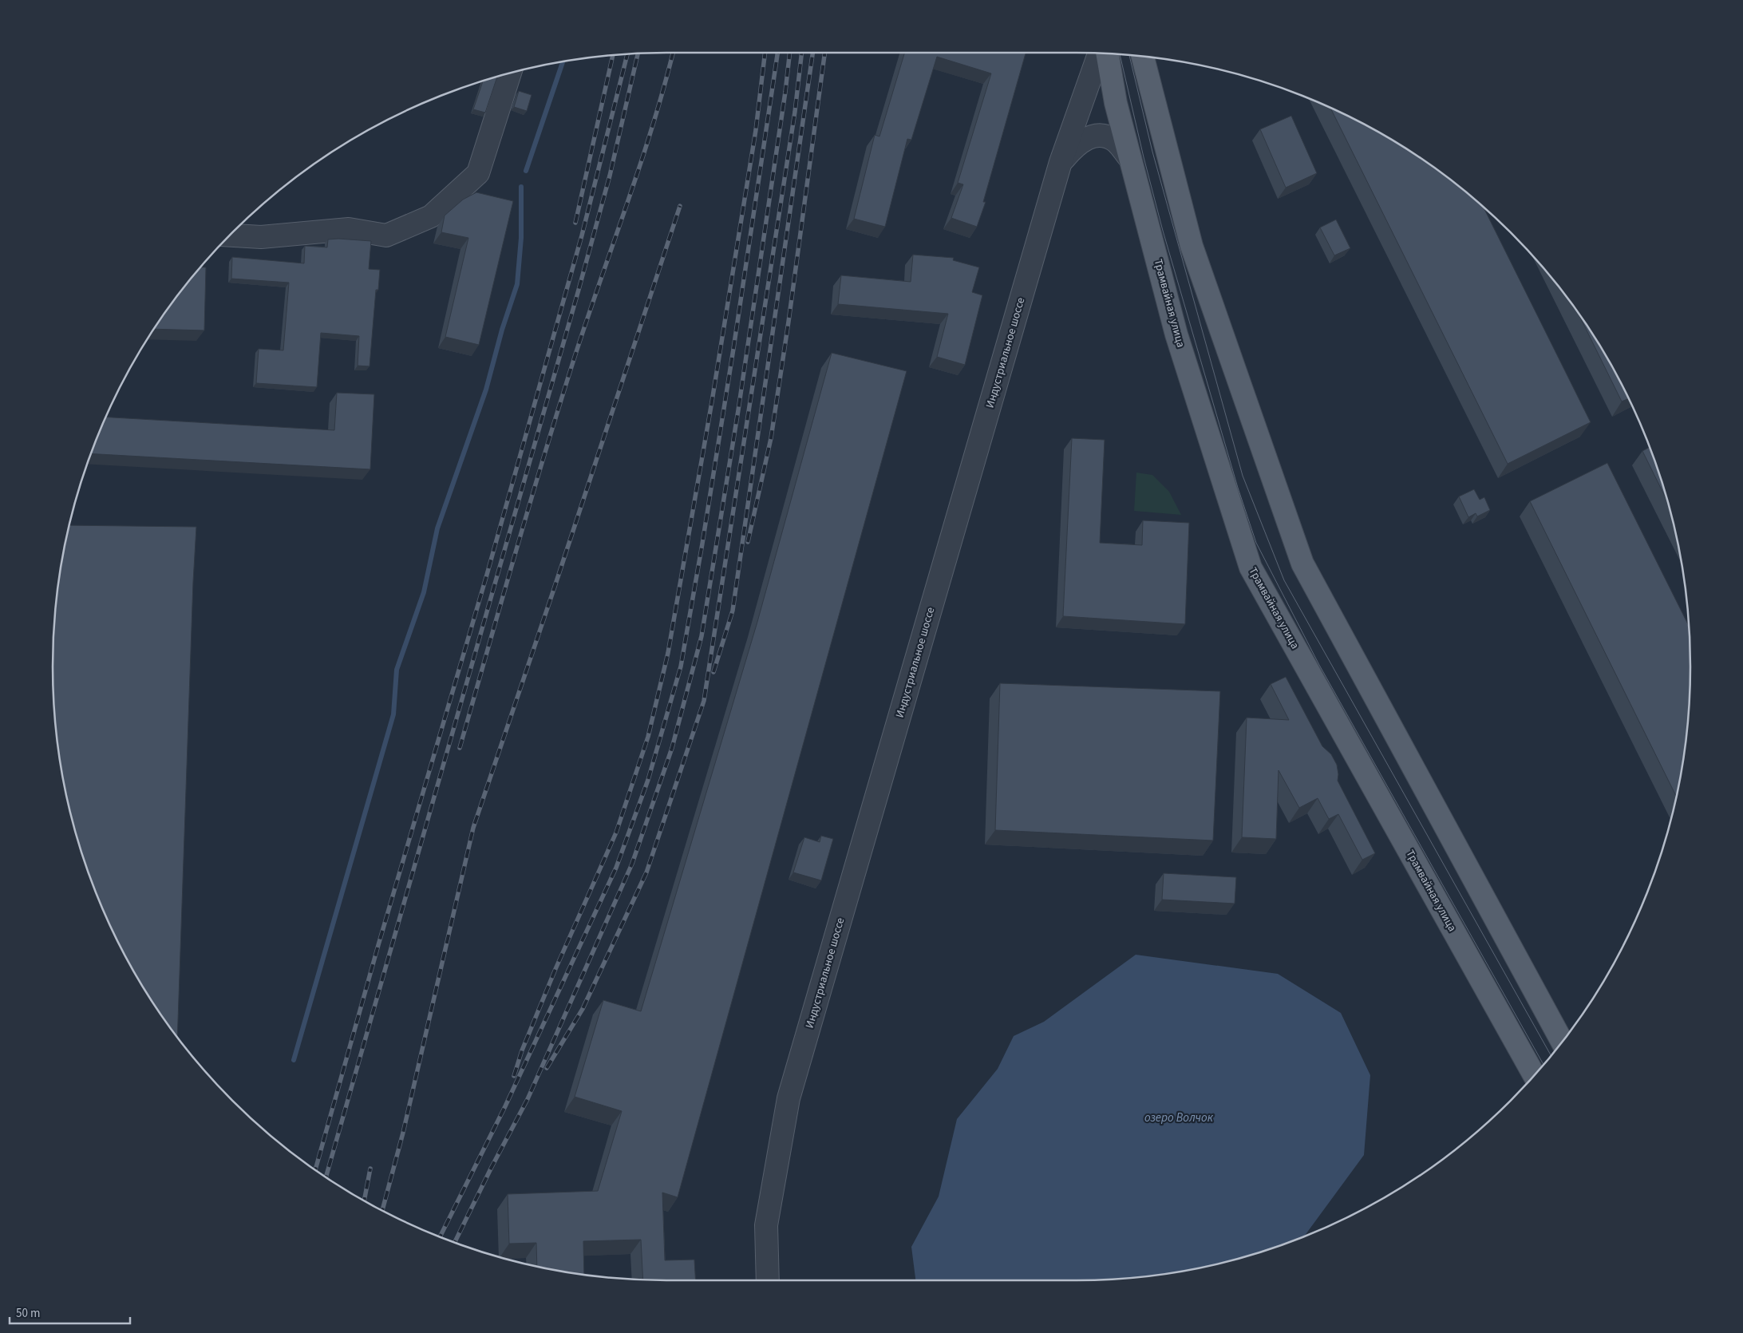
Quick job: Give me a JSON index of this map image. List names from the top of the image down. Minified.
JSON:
{"streets":{"main road":["Трамвайная улица"],"street":["Индустриальное шоссе"]},"water":["озеро Волчок"],"scale_bar":"50 m"}
